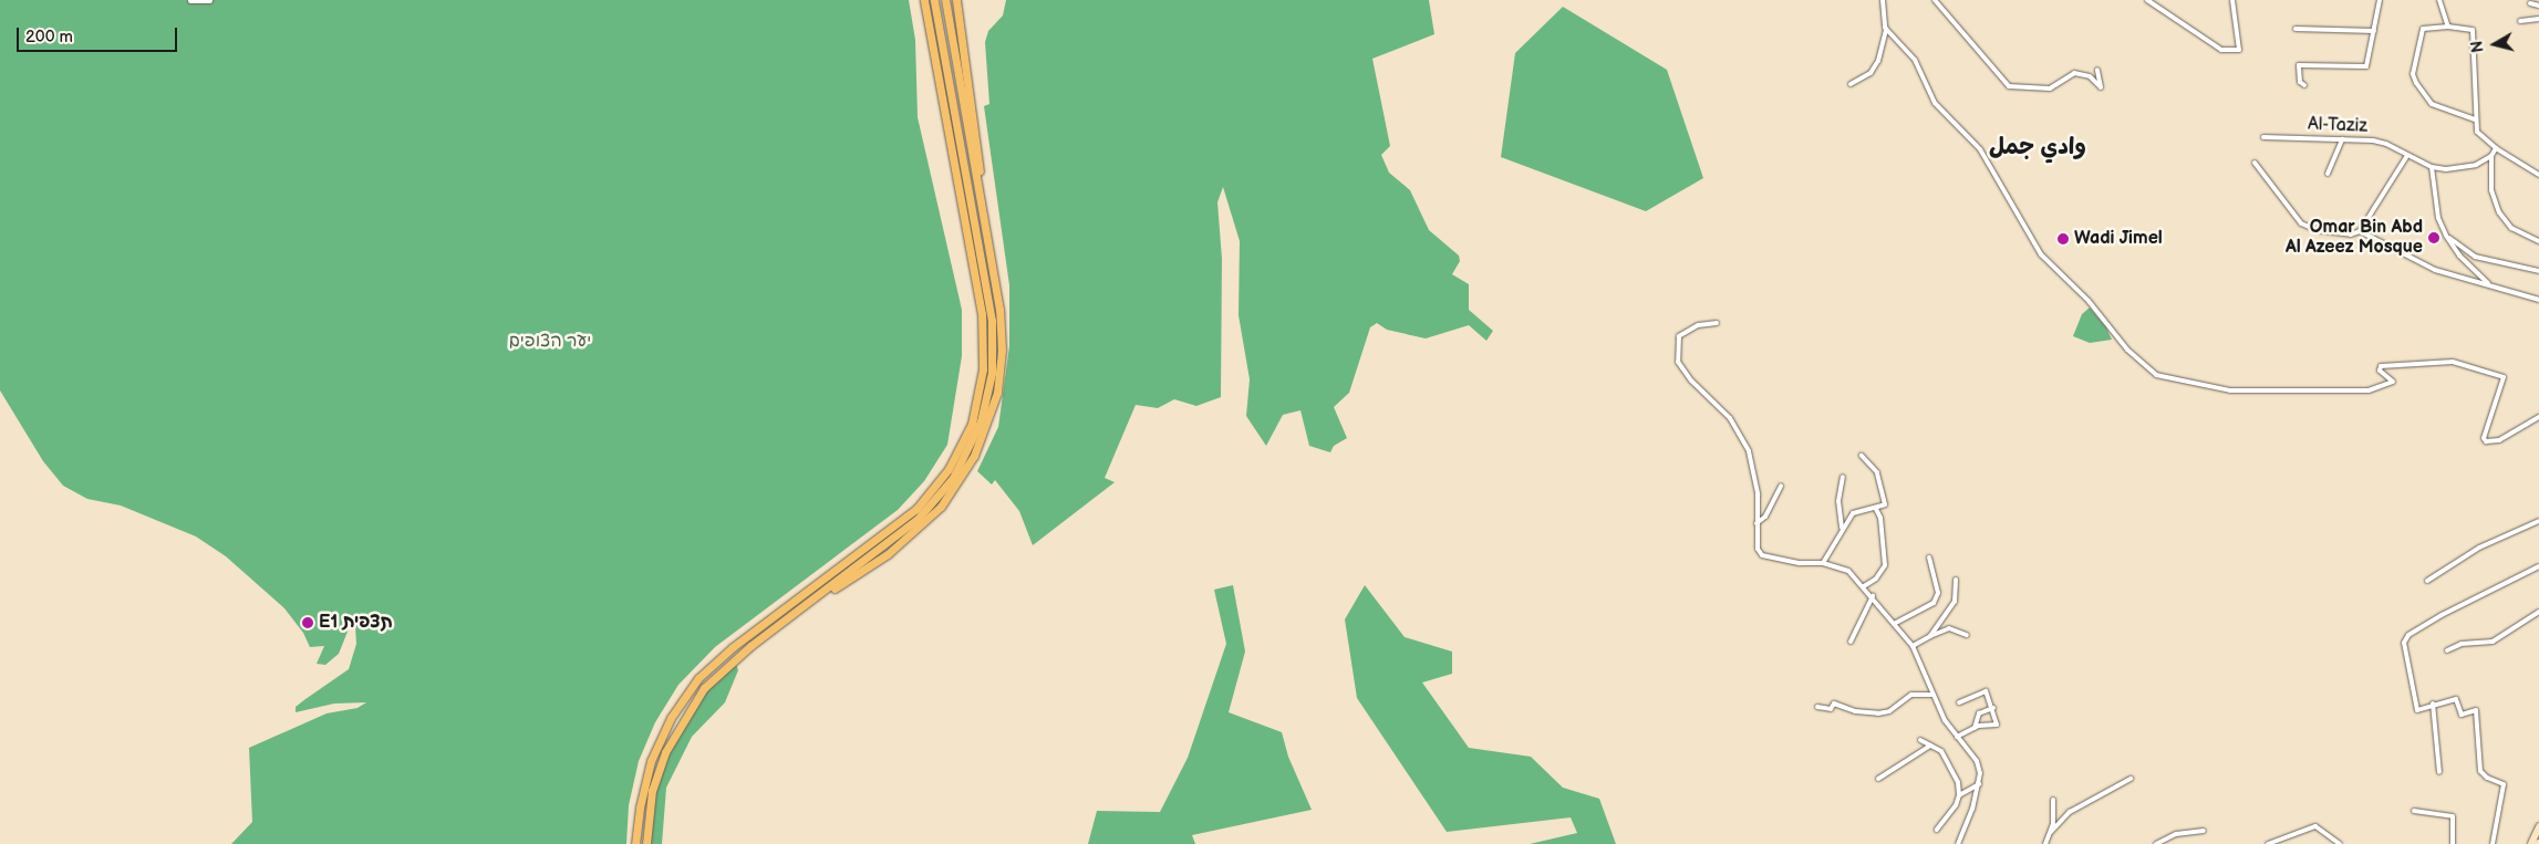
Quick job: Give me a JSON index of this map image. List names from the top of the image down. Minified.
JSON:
{"streets":{"street":["Al-Taziz"]},"districts":["وادي جمل"],"parks":["יער הצופים"],"places":["Omar Bin Abd Al Azeez Mosque","Wadi Jimel","E1 תצפית"],"scale_bar":"200 m","north":"left"}
